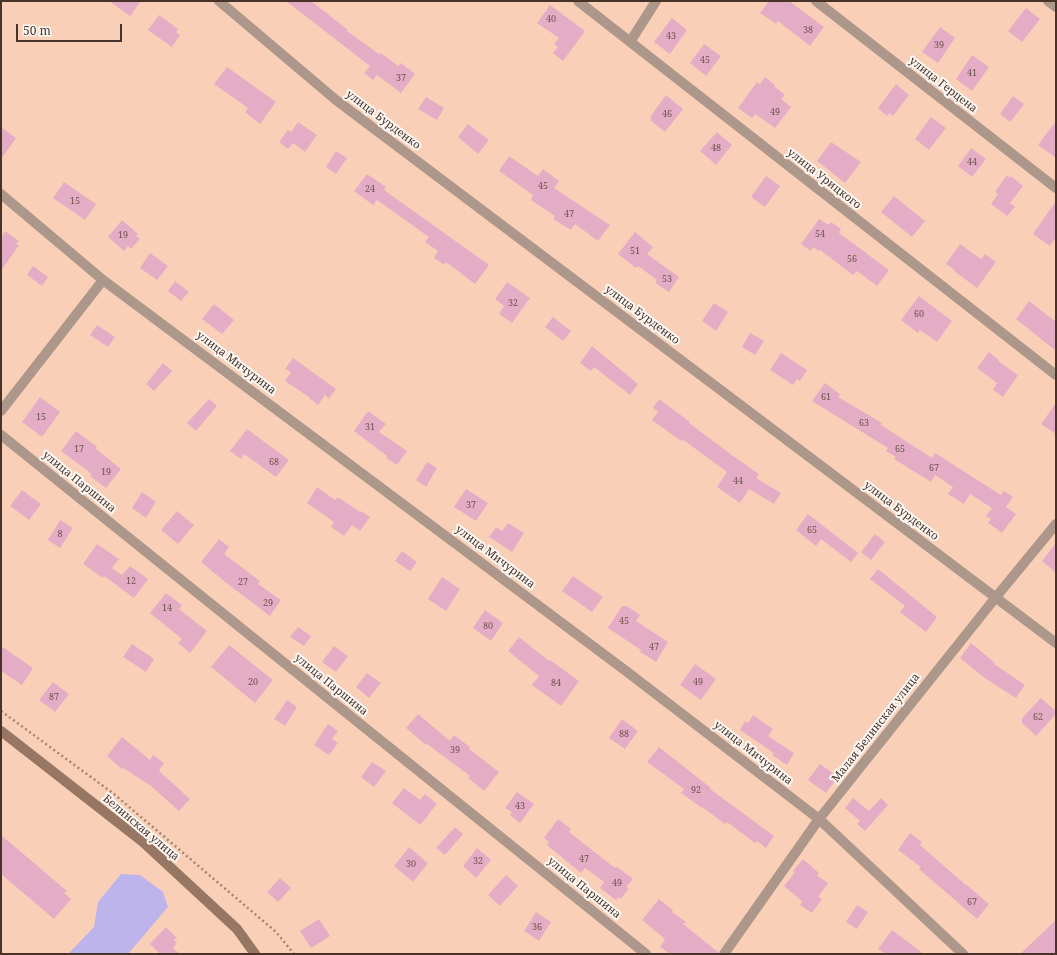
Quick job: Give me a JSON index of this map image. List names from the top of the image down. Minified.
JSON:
{"streets":{"main road":["Белинская улица"],"street":["улица Герцена","улица Бурденко","улица Урицкого","улица Мичурина","улица Паршина","Малая Белинская улица"]},"crossings":[["улица Бурденко","Малая Белинская улица"],["улица Мичурина","Малая Белинская улица"]],"house_numbers":["40","38","43","39","45","41","37","49","46","48","44","45","24","15","47","54","19","51","56","53","32","60","61","15","63","31","17","65","68","67","19","44","37","65","8","12","27","29","14","45","80","47","20","49","84","87","62","88","39","92","43","47","32","30","49","67","36"],"scale_bar":"50 m"}
